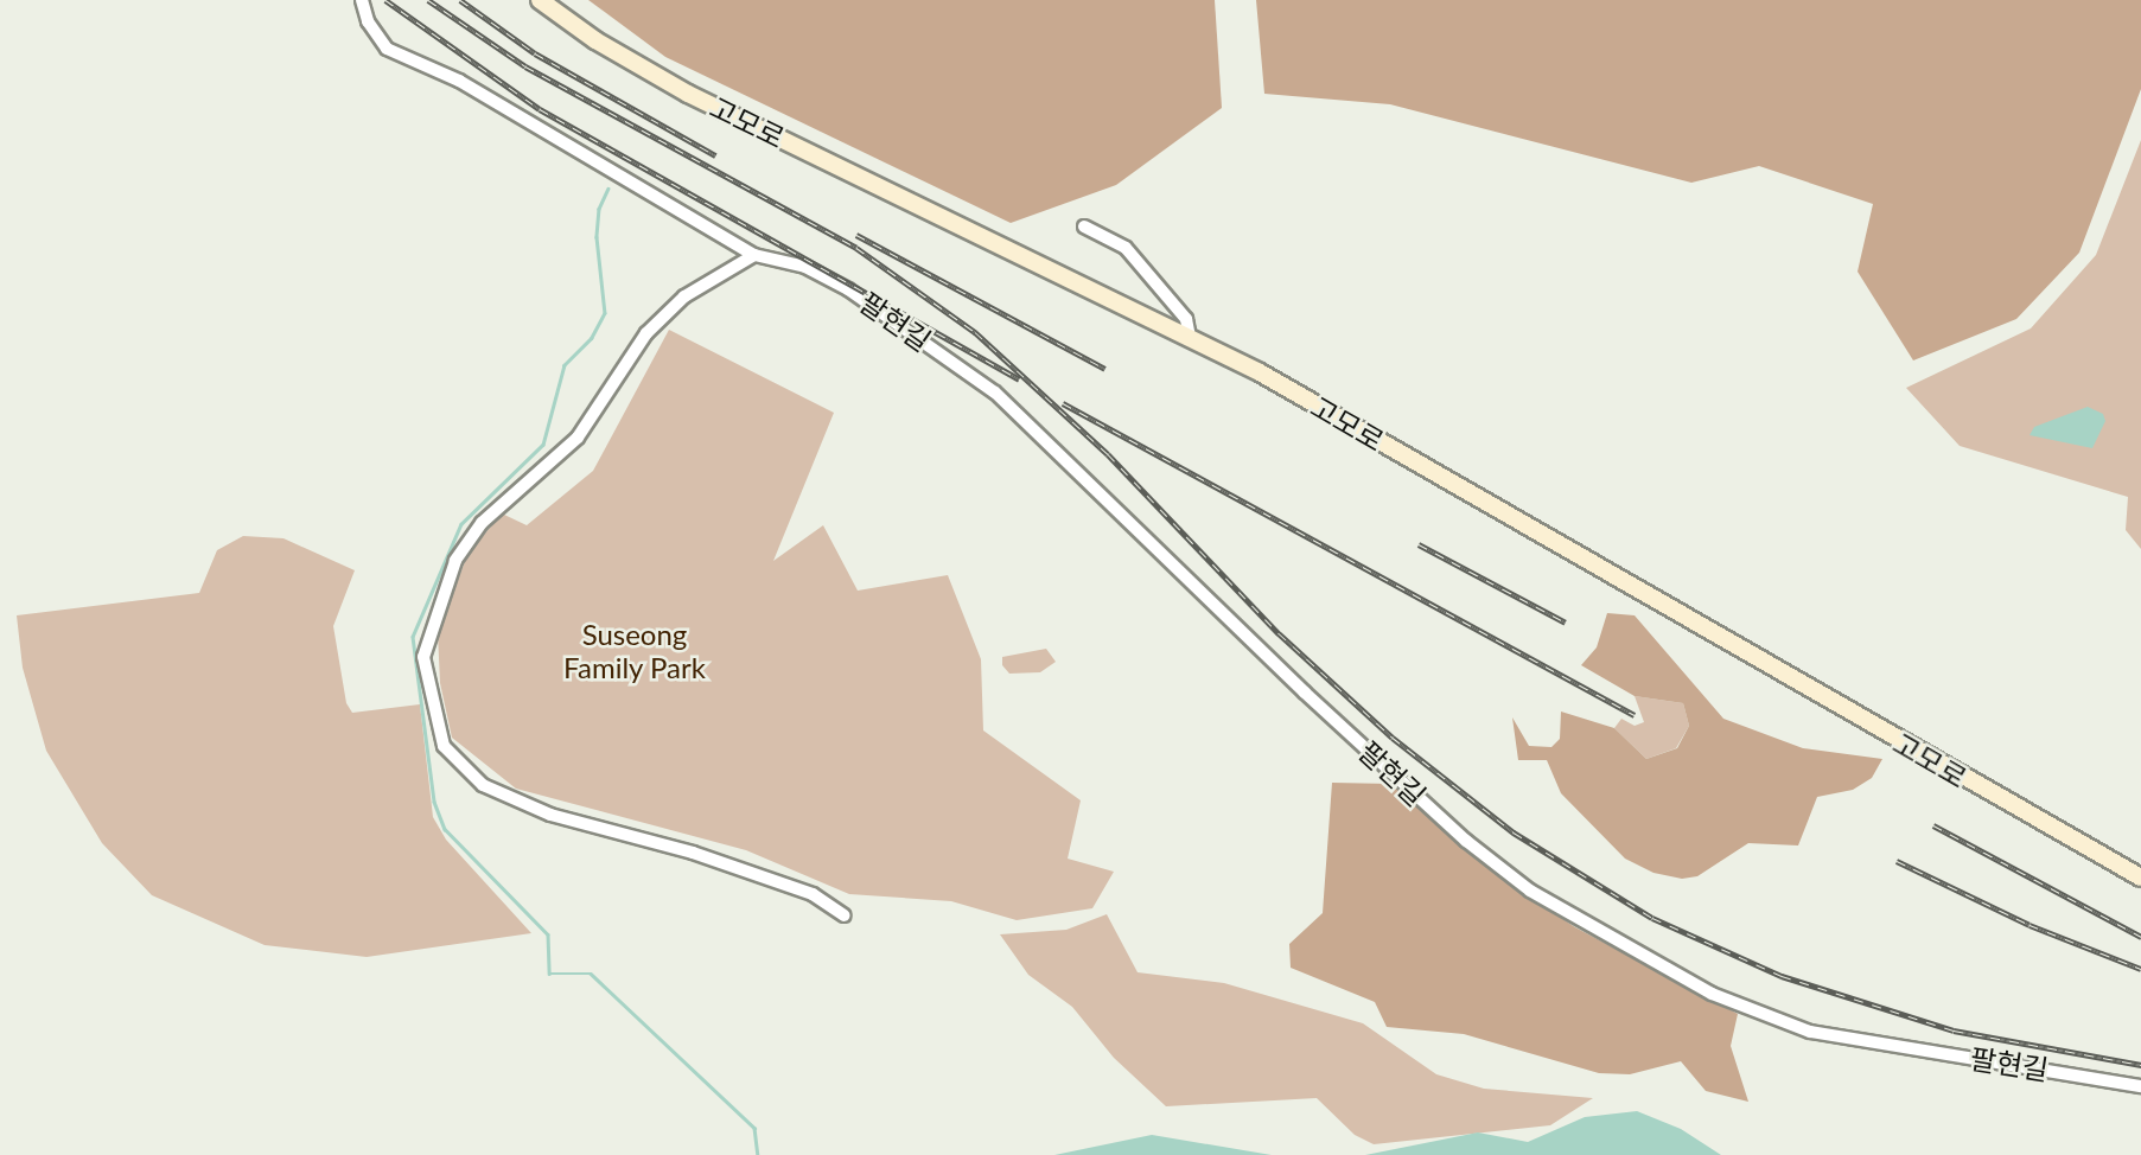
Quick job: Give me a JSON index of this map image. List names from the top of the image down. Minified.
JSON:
{"streets":{"main road":["고모로"],"street":["팔현길"]},"parks":["Suseong Family Park"]}
